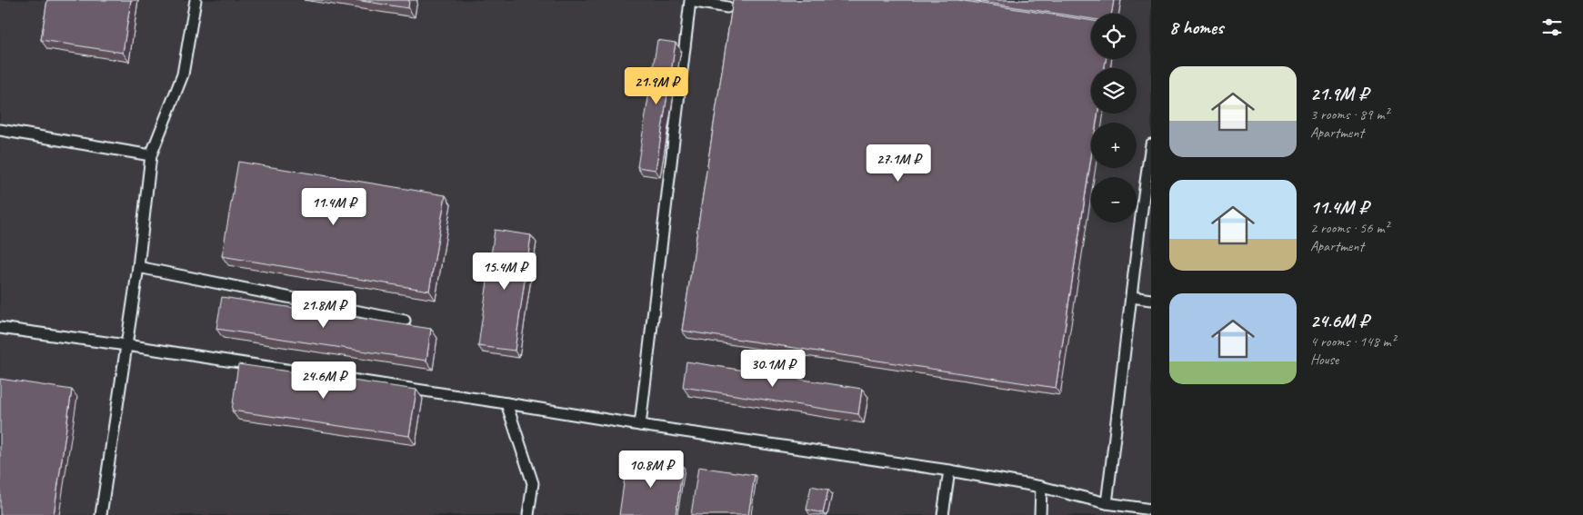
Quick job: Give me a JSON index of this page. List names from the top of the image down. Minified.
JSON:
{"page":{"heading":"8 homes","map_buttons":["+","−"],"list":[{"name":"21.9M ₽","note":"3 rooms · 89 m² · Apartment"},{"name":"11.4M ₽","note":"2 rooms · 56 m² · Apartment"},{"name":"24.6M ₽","note":"4 rooms · 148 m² · House"}],"price":["21.9M ₽","27.1M ₽","11.4M ₽","15.4M ₽","21.8M ₽","30.1M ₽","24.6M ₽","10.8M ₽"]}}
